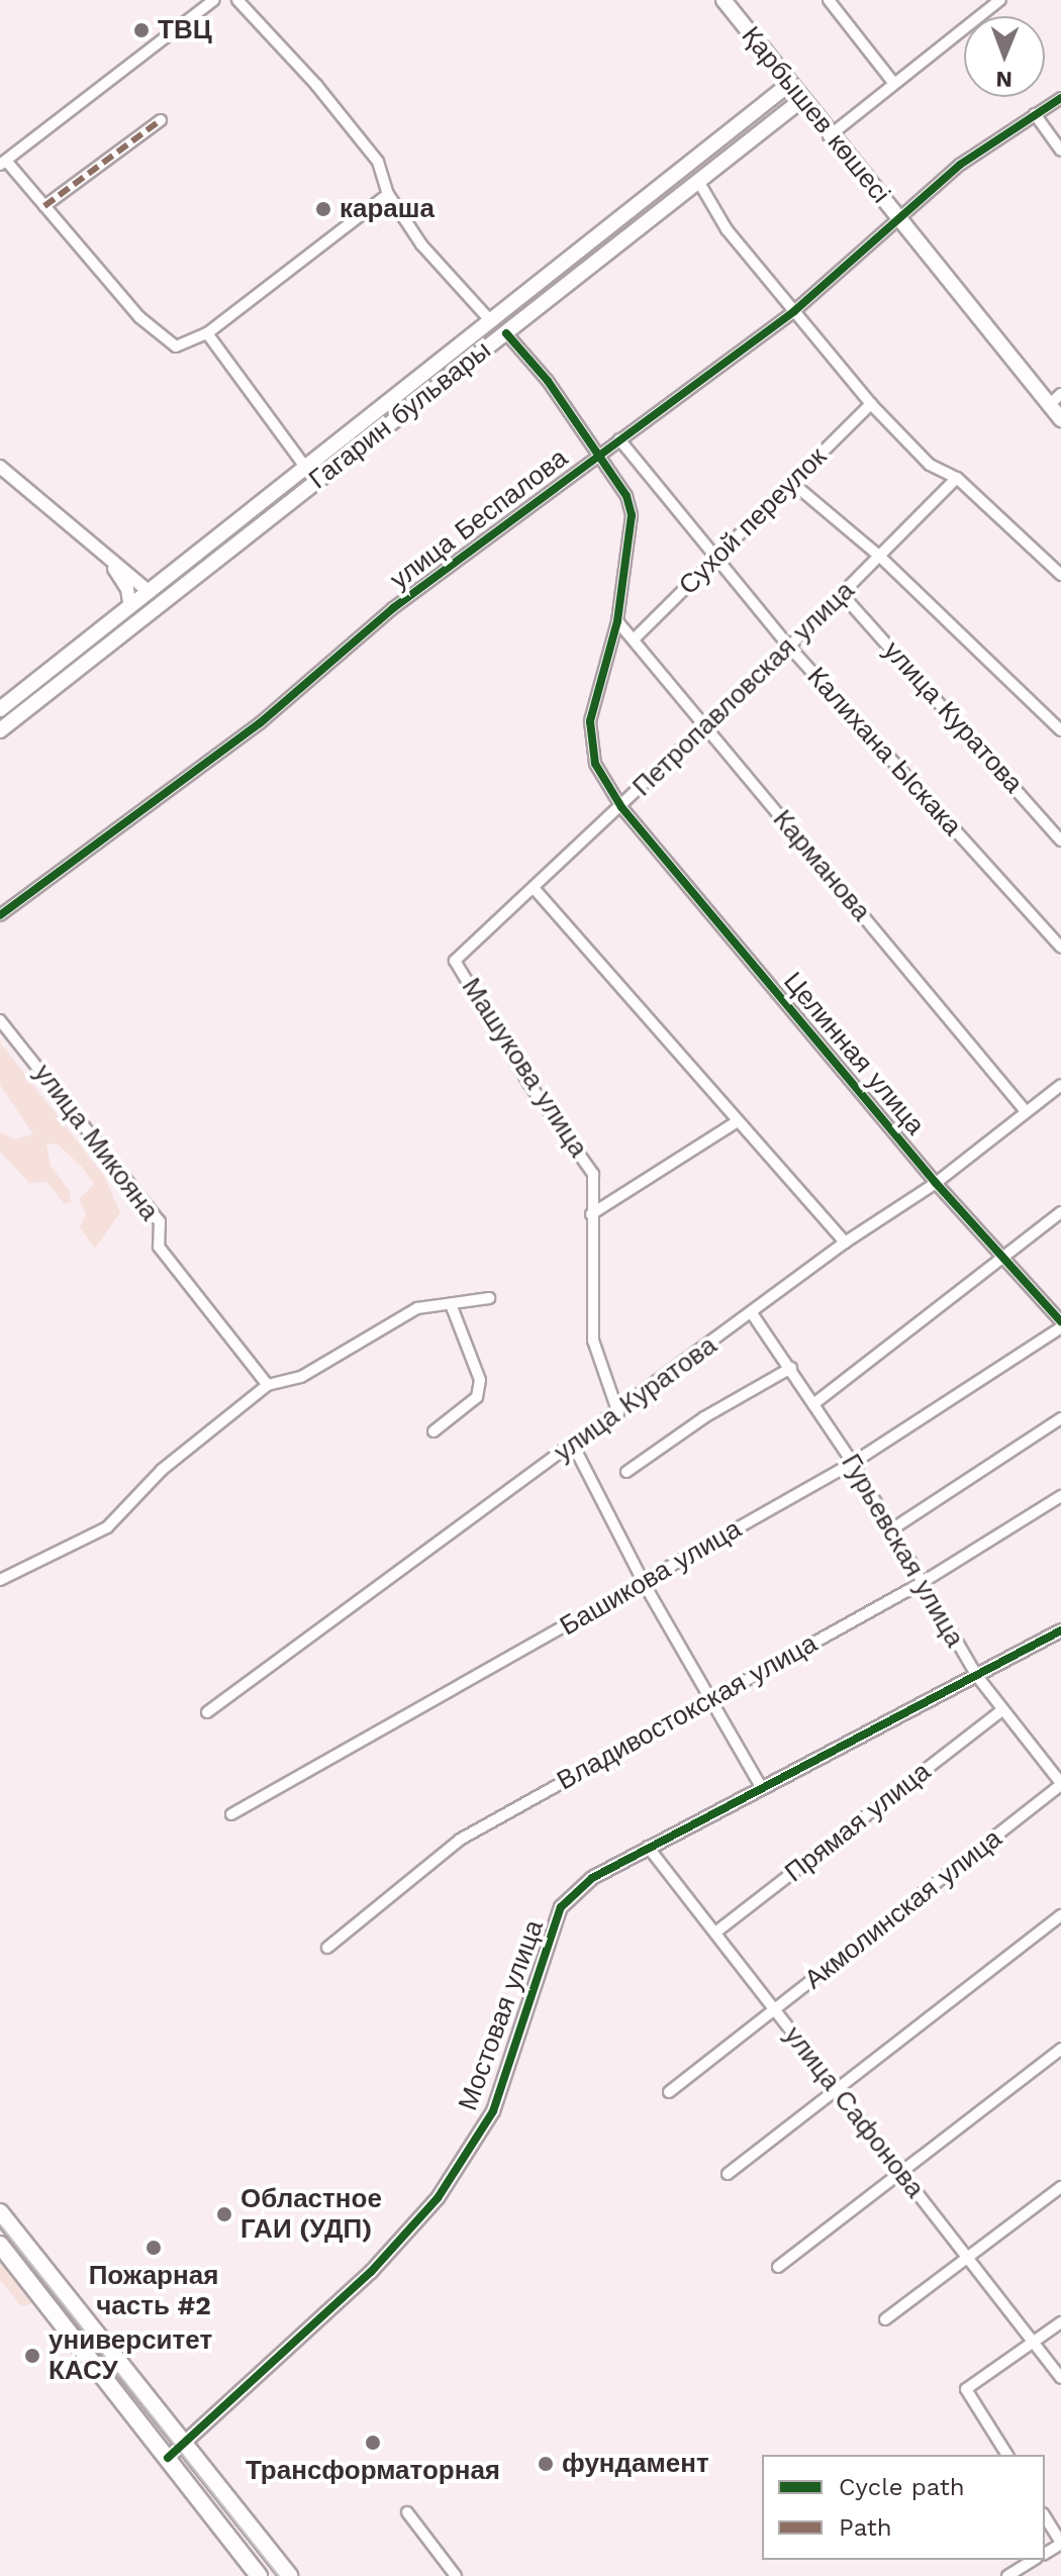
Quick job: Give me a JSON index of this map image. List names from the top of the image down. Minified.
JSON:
{"streets":{"main road":["Қарбышев көшесі","Гагарин бульвары"],"street":["улица Беспалова","Сухой переулок","Петропавловская улица","улица Куратова","Калихана Ыскака","Карманова","Целинная улица","Машукова улица","улица Микояна","Гурьевская улица","Башикова улица","Владивостокская улица","Прямая улица","Акмолинская улица","Мостовая улица","улица Сафонова"]},"crossings":[["Қарбышев көшесі","Гагарин бульвары"],["Қарбышев көшесі","улица Беспалова"],["Гагарин бульвары","Целинная улица"],["улица Беспалова","Калихана Ыскака"],["улица Беспалова","Целинная улица"],["Сухой переулок","Калихана Ыскака"],["Сухой переулок","Карманова"],["Петропавловская улица","улица Куратова"],["Петропавловская улица","Калихана Ыскака"],["Петропавловская улица","Карманова"],["Петропавловская улица","Целинная улица"],["Петропавловская улица","Машукова улица"],["улица Куратова","Карманова"],["улица Куратова","Целинная улица"],["улица Куратова","Машукова улица"],["улица Куратова","Гурьевская улица"],["Карманова","Целинная улица"],["Гурьевская улица","Башикова улица"],["Гурьевская улица","Владивостокская улица"],["Гурьевская улица","Прямая улица"],["Гурьевская улица","Акмолинская улица"],["Гурьевская улица","Мостовая улица"],["Прямая улица","улица Сафонова"],["Акмолинская улица","улица Сафонова"],["Мостовая улица","улица Сафонова"]],"places":["ТВЦ","караша","Областное ГАИ (УДП)","Пожарная часть #2","университет КАСУ","Трансформаторная","фундамент"],"legend":["Cycle path","Path"],"north":"bottom"}
